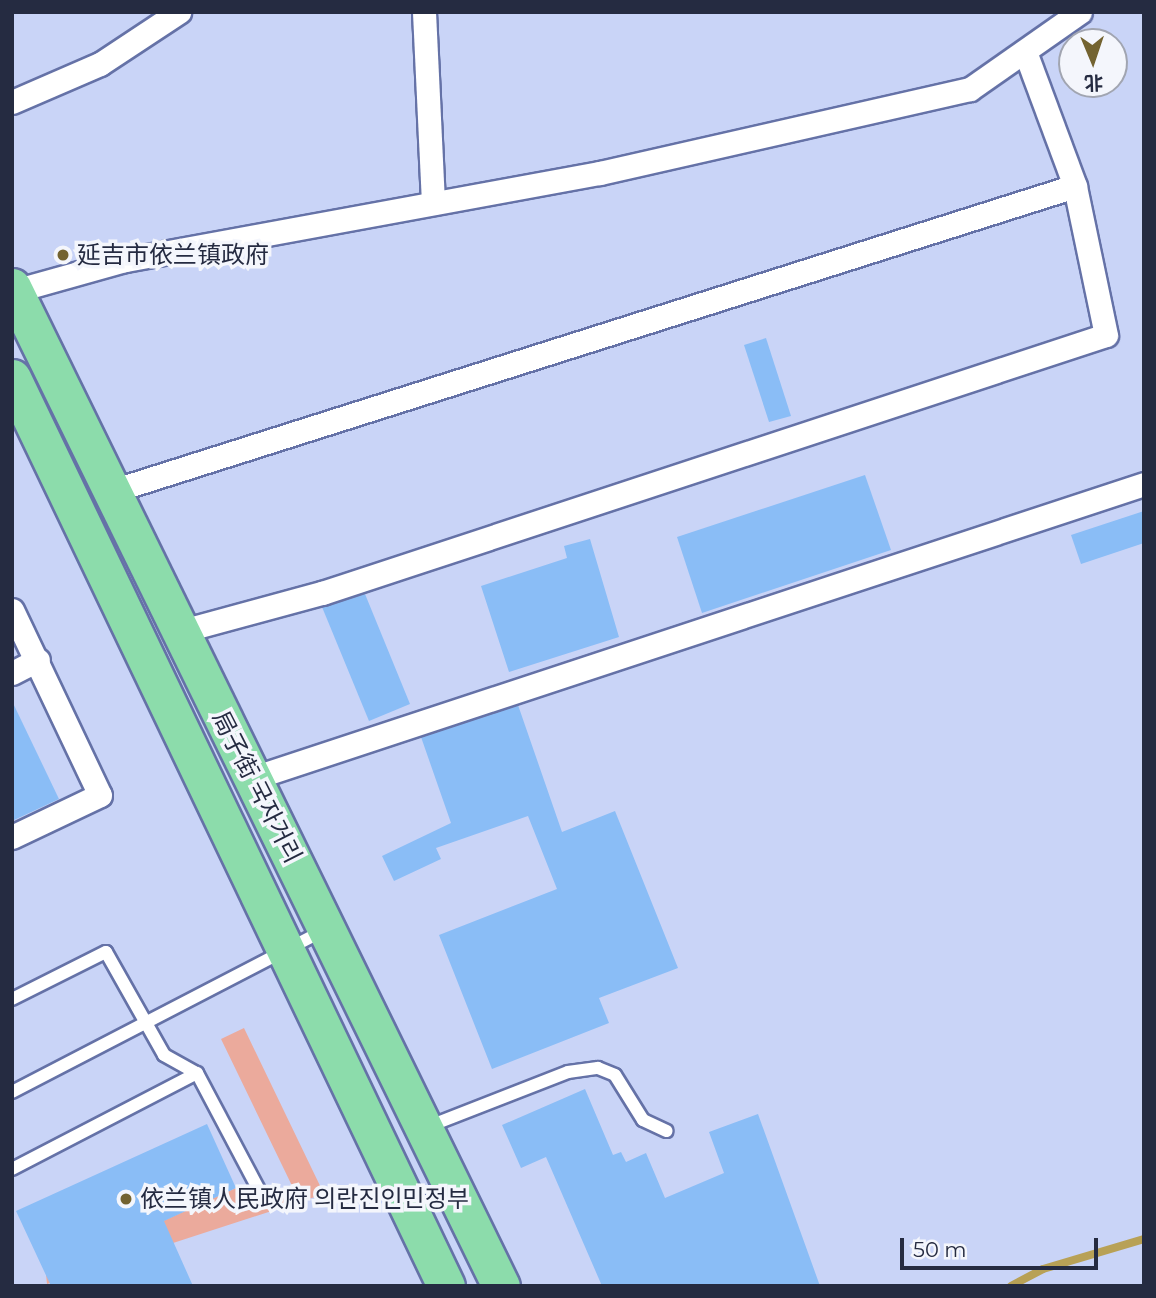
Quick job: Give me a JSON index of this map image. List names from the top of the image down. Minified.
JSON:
{"streets":{"main road":["局子街 국자거리"]},"places":["延吉市依兰镇政府","依兰镇人民政府 의란진인민정부"],"scale_bar":"50 m","north":"bottom"}
